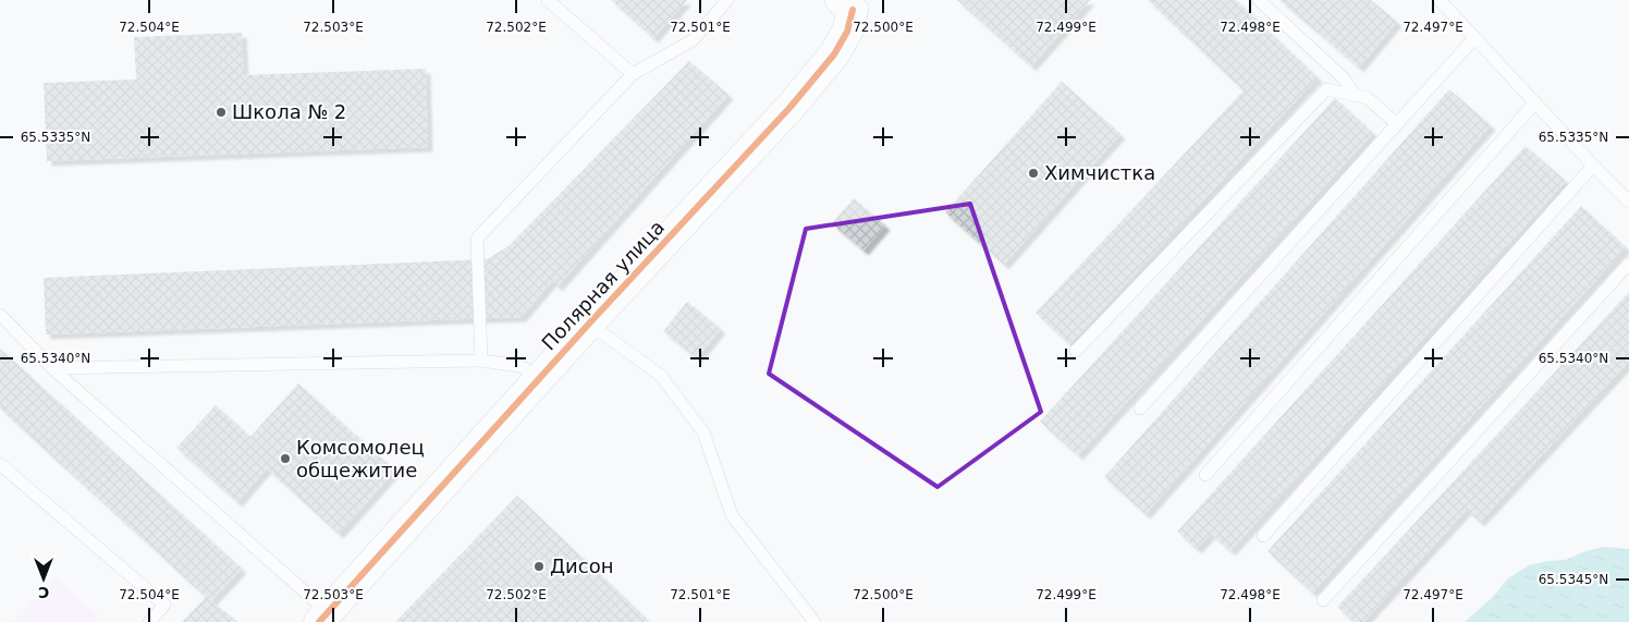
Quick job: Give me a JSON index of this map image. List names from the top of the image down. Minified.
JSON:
{"streets":{"street":["Полярная улица"]},"places":["Школа № 2","Химчистка","Комсомолец общежитие","Дисон"],"north":"bottom","coordinates":["72.504°E","72.503°E","72.502°E","72.501°E","72.500°E","72.499°E","72.498°E","72.497°E","65.5335°N","65.5340°N","65.5345°N"]}
